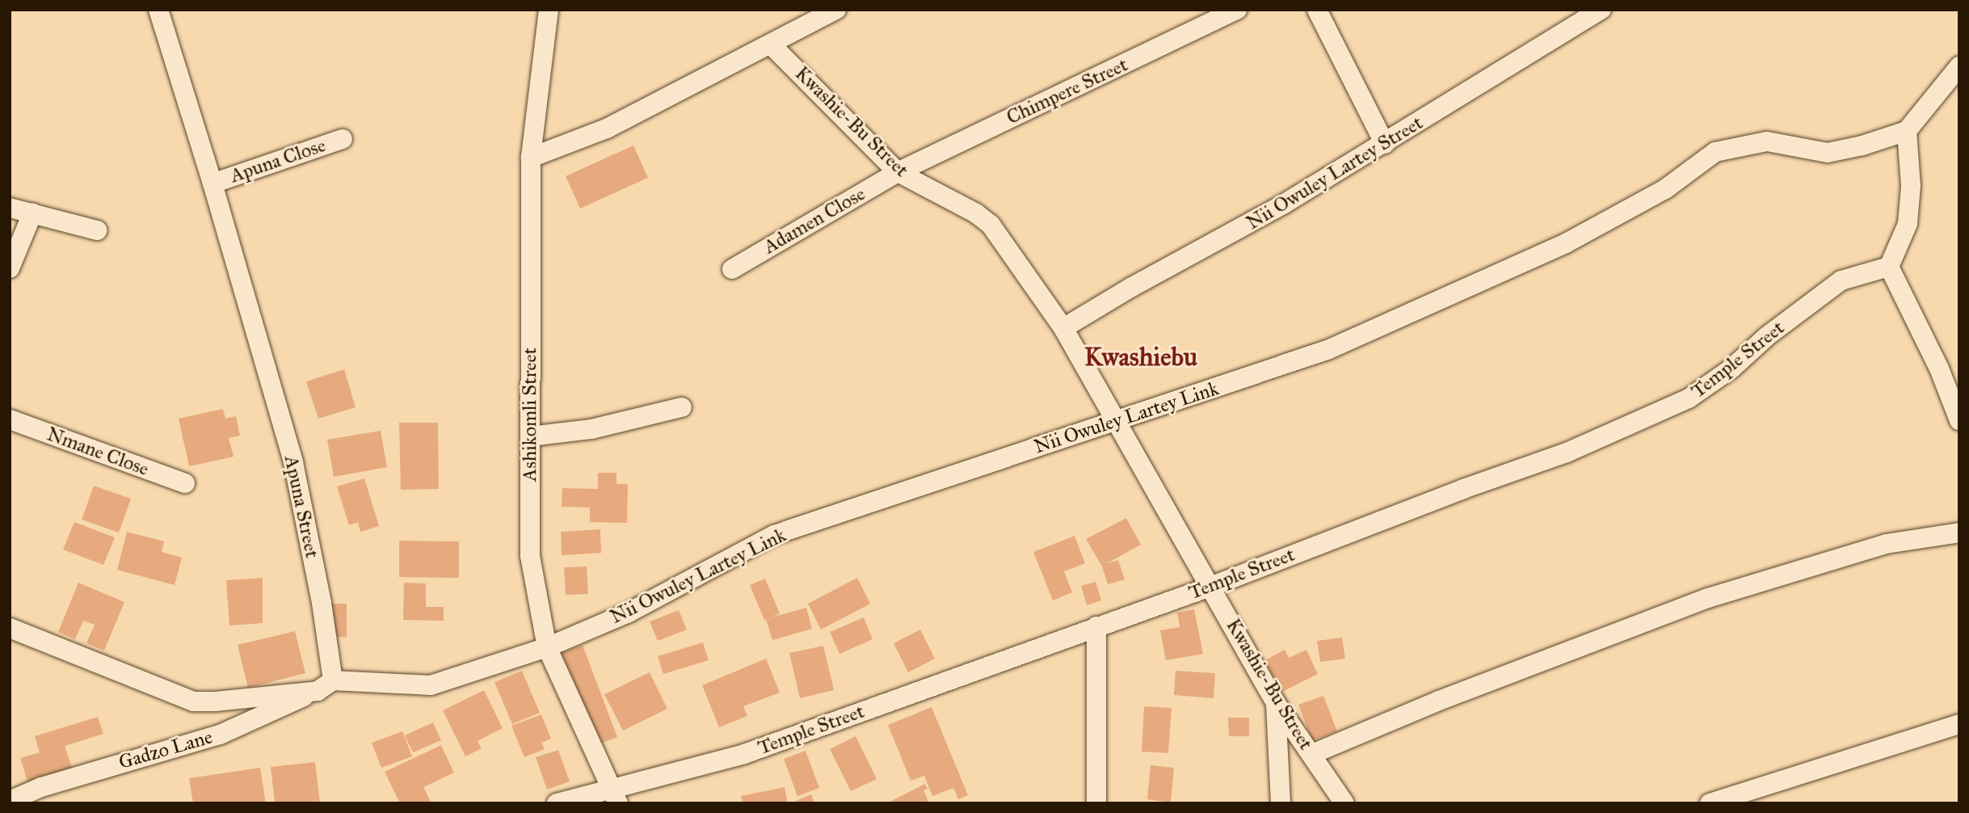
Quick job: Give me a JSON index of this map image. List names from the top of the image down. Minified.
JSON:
{"streets":{"street":["Chimpere Street","Kwashie-Bu Street","Apuna Close","Nii Owuley Lartey Street","Adamen Close","Temple Street","Ashikomli Street","Nii Owuley Lartey Link","Nmane Close","Apuna Street","Gadzo Lane"]},"crossings":[["Chimpere Street","Kwashie-Bu Street"],["Chimpere Street","Adamen Close"],["Kwashie-Bu Street","Nii Owuley Lartey Street"],["Kwashie-Bu Street","Adamen Close"],["Kwashie-Bu Street","Temple Street"],["Kwashie-Bu Street","Nii Owuley Lartey Link"],["Apuna Close","Apuna Street"],["Temple Street","Ashikomli Street"],["Ashikomli Street","Nii Owuley Lartey Link"],["Nii Owuley Lartey Link","Apuna Street"],["Nii Owuley Lartey Link","Gadzo Lane"],["Apuna Street","Gadzo Lane"]],"districts":["Kwashiebu"]}
